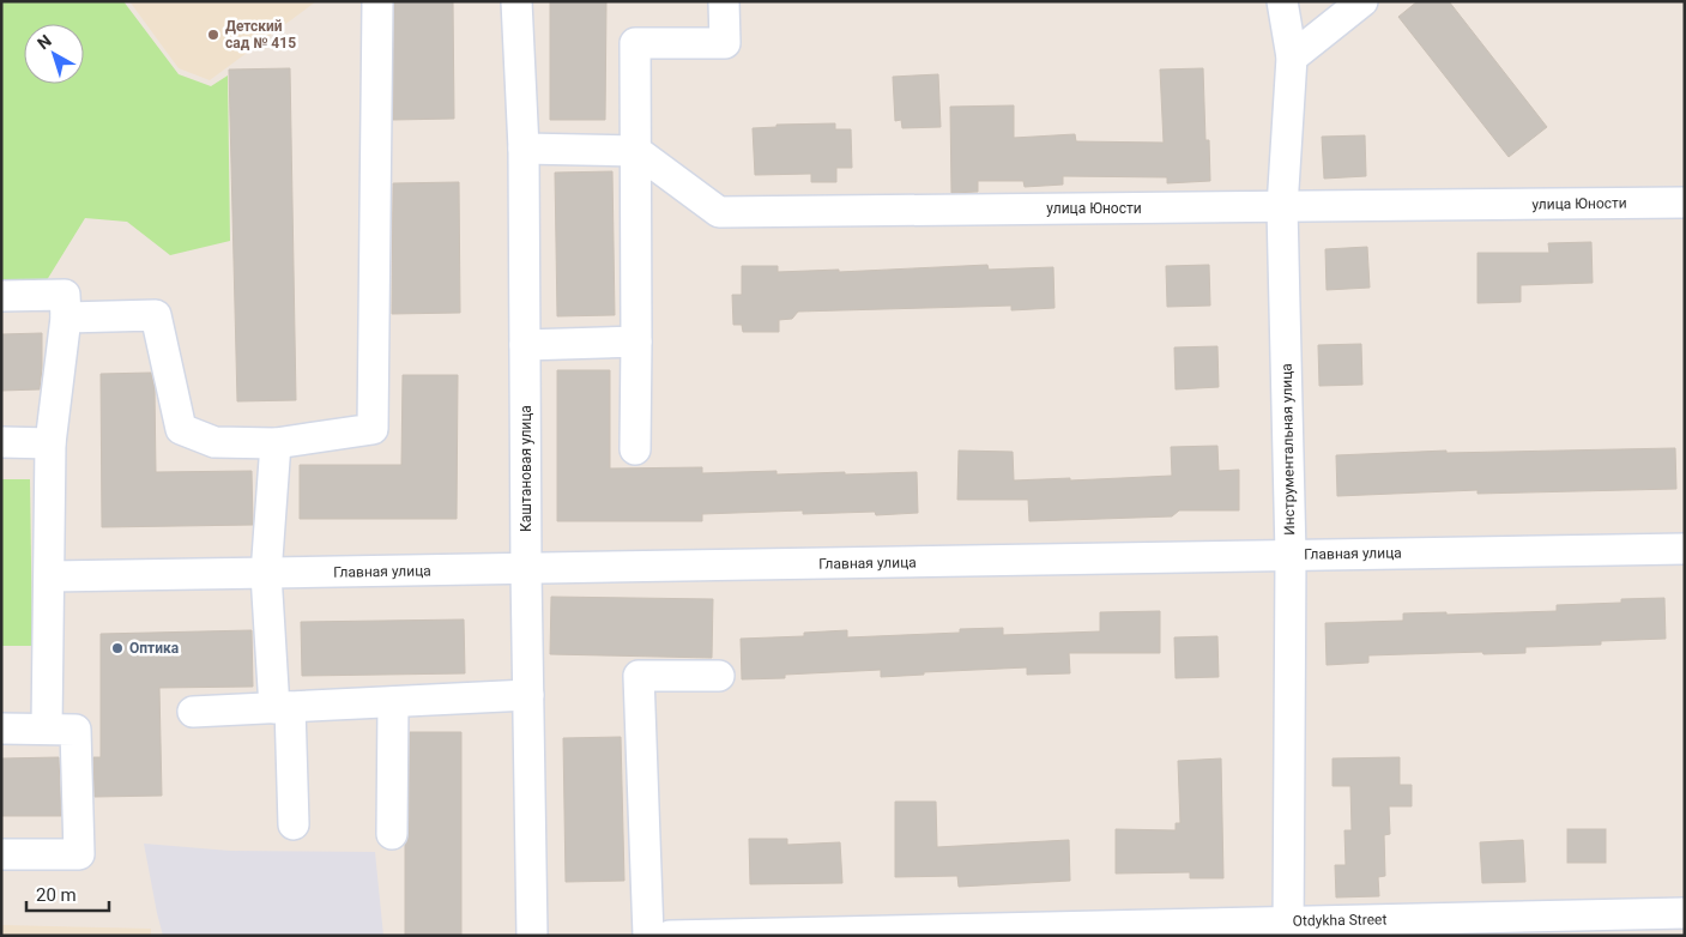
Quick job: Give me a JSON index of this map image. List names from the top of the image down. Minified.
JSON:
{"streets":{"street":["улица Юности","Инструментальная улица","Каштановая улица","Главная улица","Otdykha Street"]},"crossings":[["улица Юности","Инструментальная улица"],["Инструментальная улица","Главная улица"],["Инструментальная улица","Otdykha Street"],["Каштановая улица","Главная улица"]],"places":["Детский сад № 415","Оптика"],"scale_bar":"20 m","north":"top left"}
